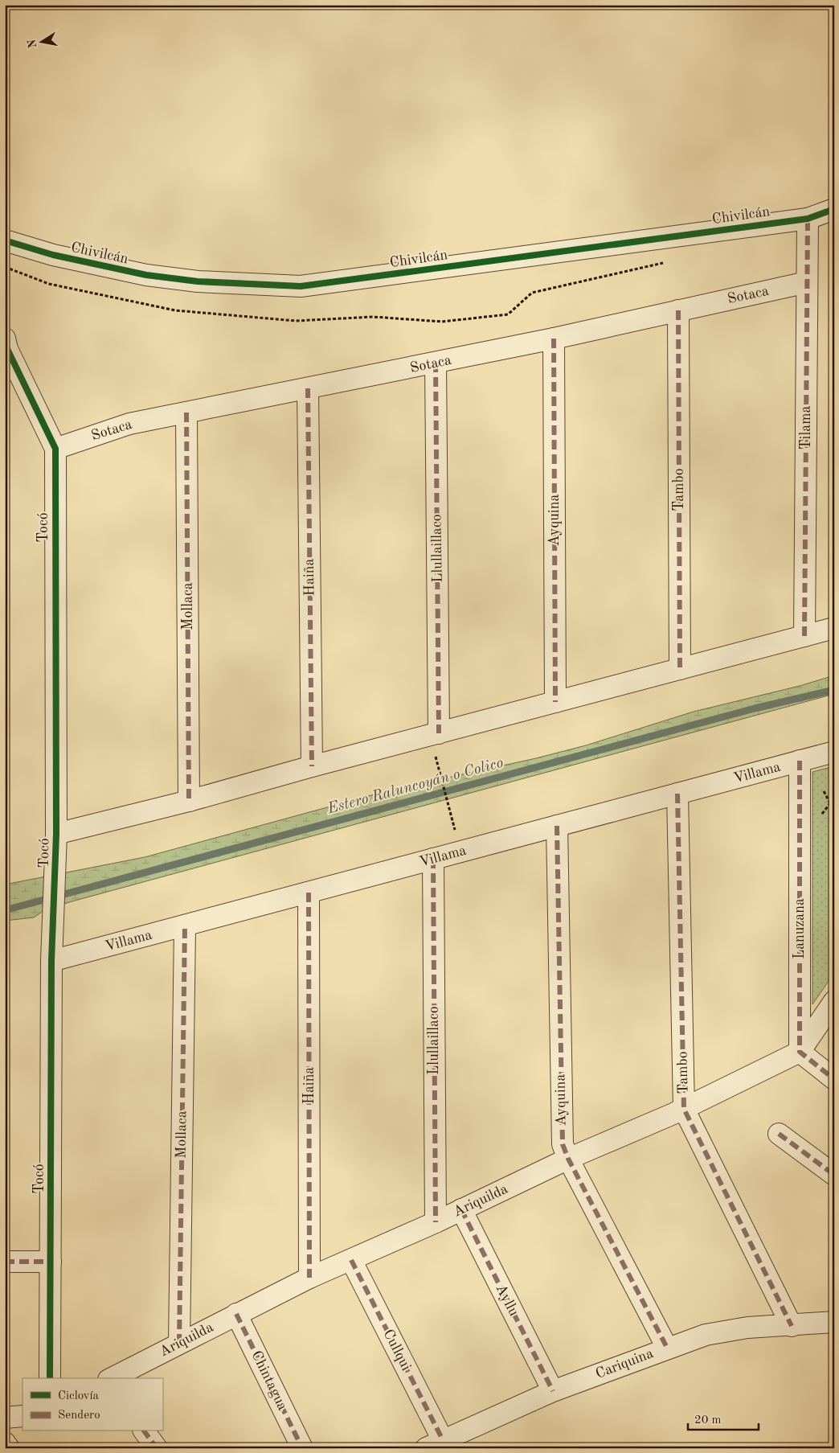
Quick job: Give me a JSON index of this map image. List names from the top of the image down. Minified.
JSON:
{"streets":{"street":["Chivilcán","Sotaca","Tilama","Tambo","Ayquina","Tocó","Llullaillaco","Haiña","Mollaca","Villama","Lanuzana","Ariquilda","Ayllu","Cullqui","Cariquina","Chintagua"]},"crossings":[["Chivilcán","Tilama"],["Sotaca","Tilama"],["Sotaca","Tambo"],["Sotaca","Ayquina"],["Sotaca","Tocó"],["Sotaca","Llullaillaco"],["Sotaca","Haiña"],["Sotaca","Mollaca"],["Tambo","Villama"],["Tambo","Ariquilda"],["Tambo","Cariquina"],["Ayquina","Villama"],["Ayquina","Ariquilda"],["Ayquina","Cariquina"],["Tocó","Villama"],["Llullaillaco","Villama"],["Llullaillaco","Ariquilda"],["Haiña","Villama"],["Haiña","Ariquilda"],["Mollaca","Villama"],["Mollaca","Ariquilda"],["Villama","Lanuzana"],["Lanuzana","Ariquilda"],["Ariquilda","Ayllu"],["Ariquilda","Cullqui"],["Ariquilda","Chintagua"],["Ayllu","Cariquina"],["Cullqui","Cariquina"]],"water":["Estero Raluncoyán o Colico"],"legend":["Ciclovía","Sendero"],"scale_bar":"20 m","north":"left"}
